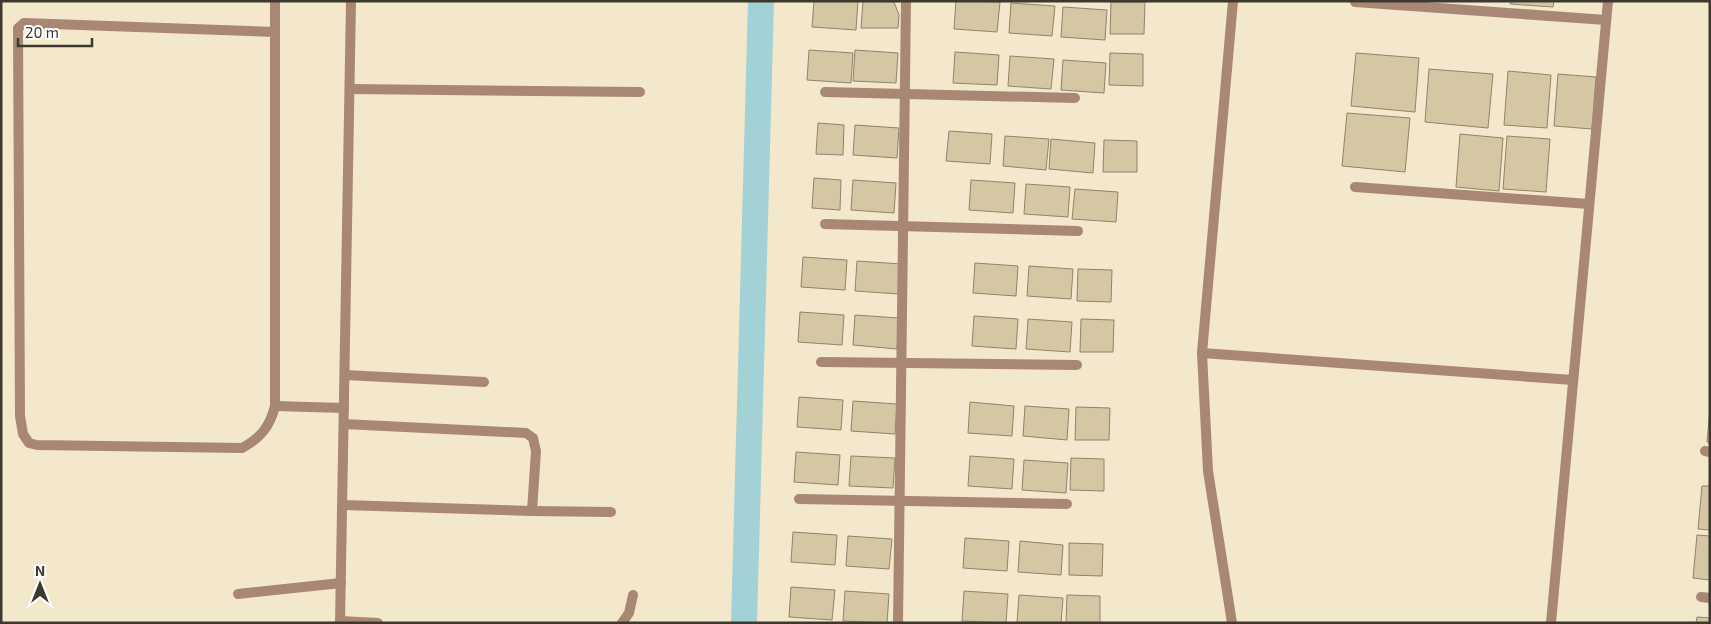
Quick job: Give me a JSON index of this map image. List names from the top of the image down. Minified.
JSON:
{"scale_bar":"20 m","north":"top"}
